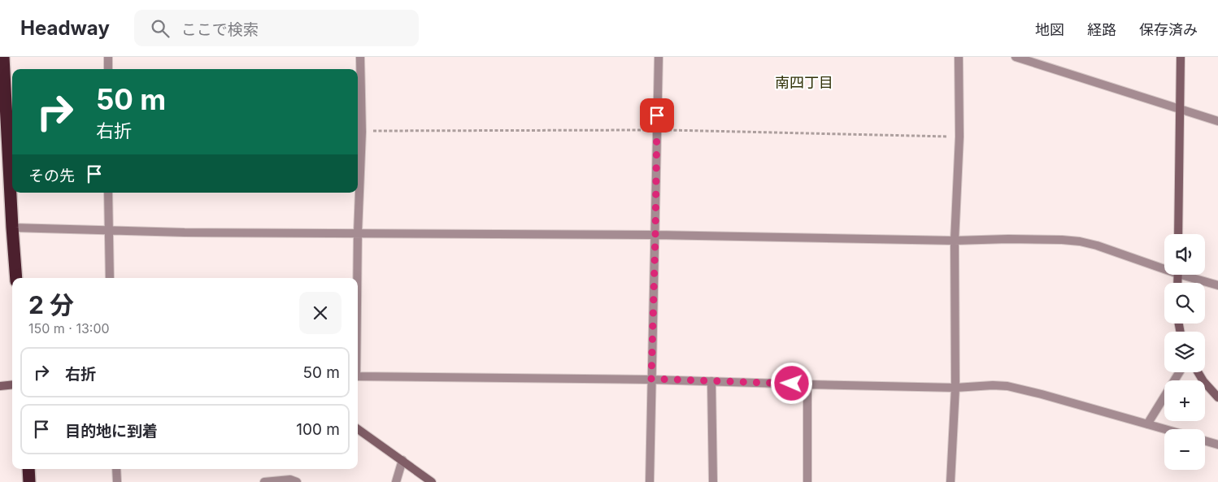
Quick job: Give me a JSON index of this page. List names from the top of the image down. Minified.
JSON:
{"districts":["南四丁目"],"page":{"header":"Headway","search":"ここで検索","nav":["地図","経路","保存済み"],"turn":["50 m","右折"],"then":"その先","map_buttons":["+","−"],"heading":["2 分","150 m · 13:00"],"list":[{"name":"右折","value":"50 m"},{"name":"目的地に到着","value":"100 m"}]}}
